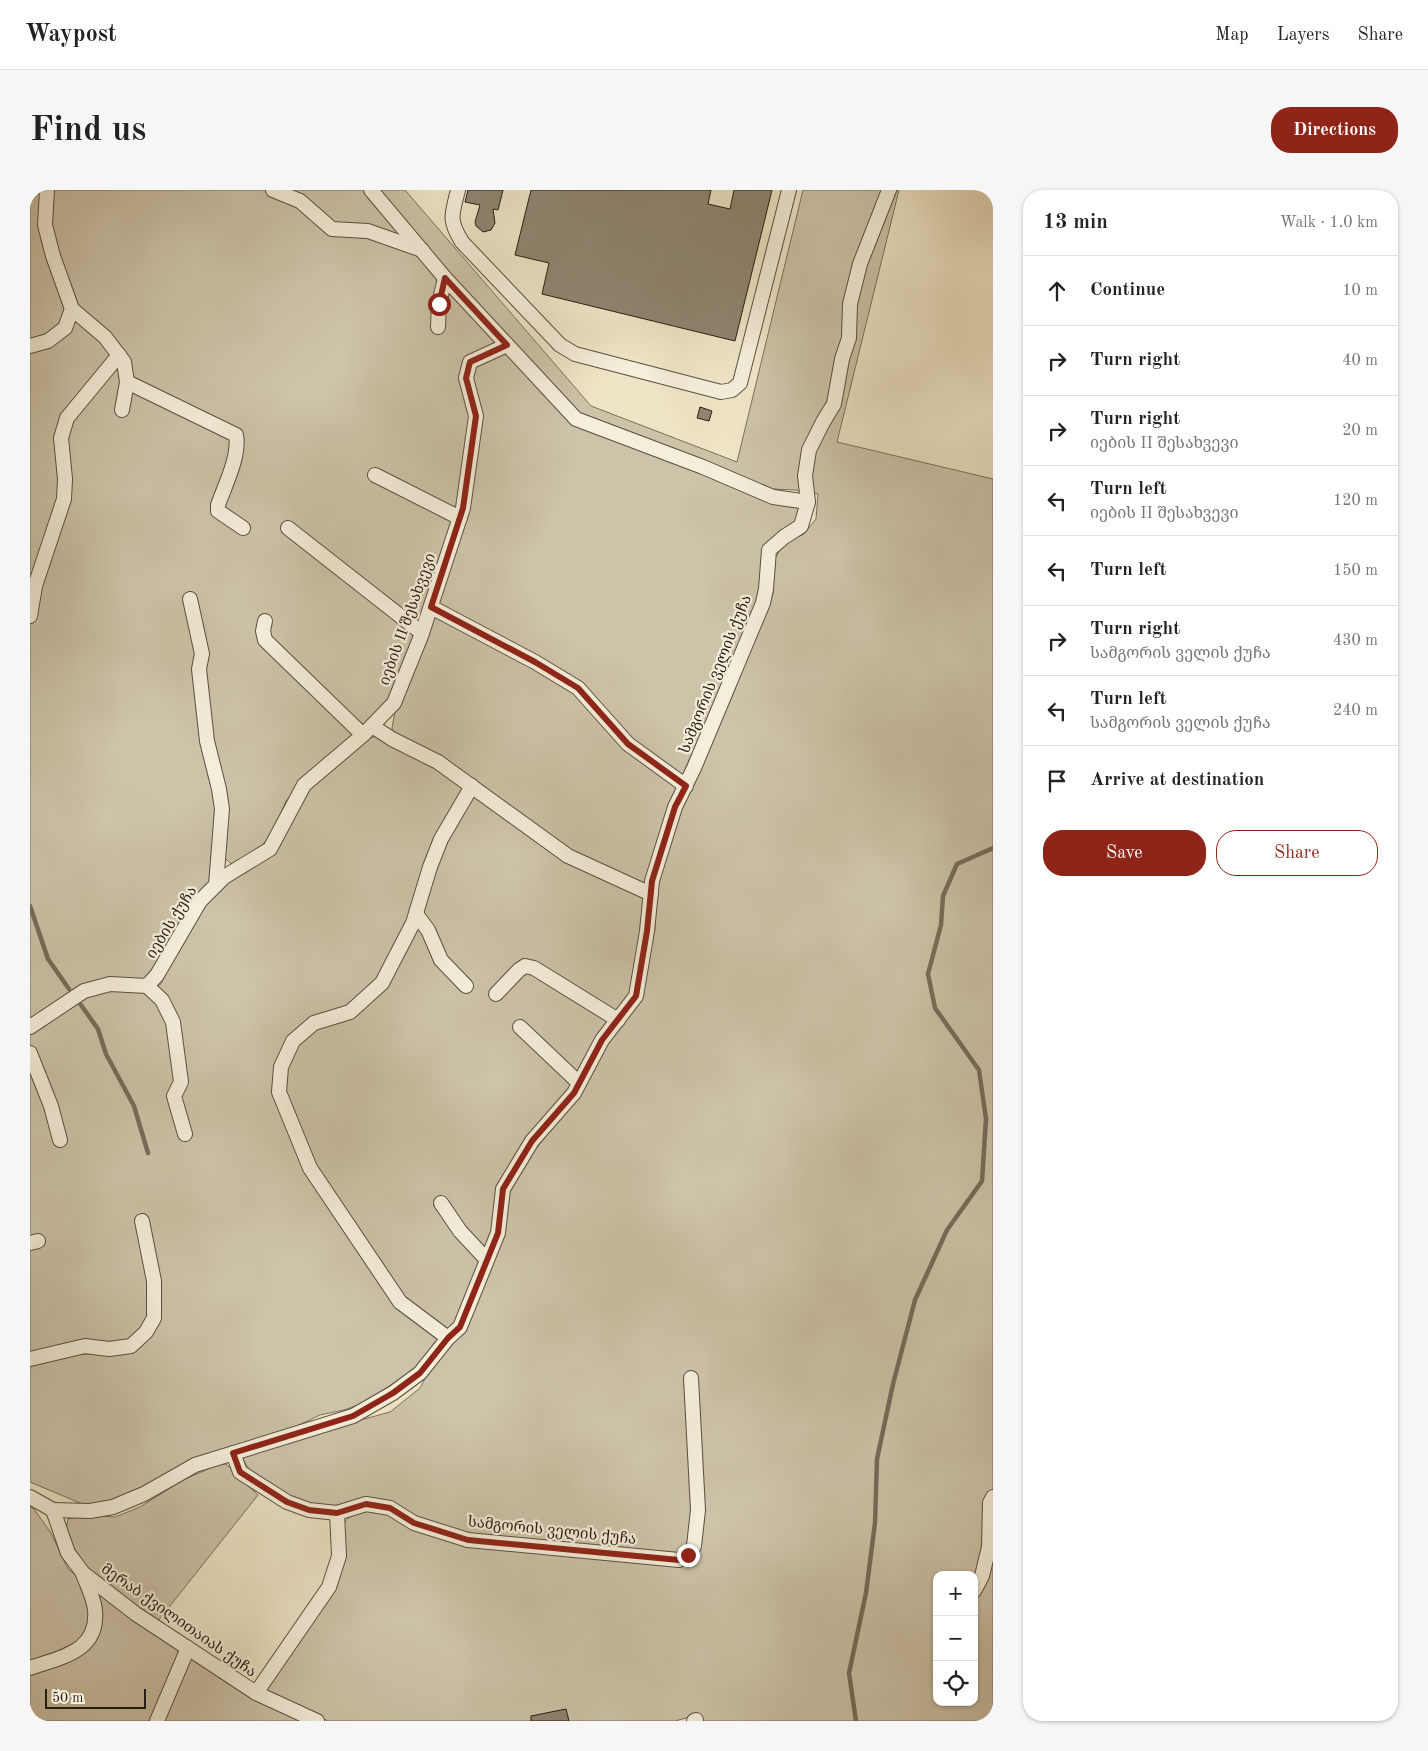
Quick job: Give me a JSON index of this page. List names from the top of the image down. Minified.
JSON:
{"streets":{"street":["იების II შესახვევი","სამგორის ველის ქუჩა","იების ქუჩა","მერაბ ქვილითაიას ქუჩა"]},"crossings":[["იების II შესახვევი","იების ქუჩა"],["სამგორის ველის ქუჩა","მერაბ ქვილითაიას ქუჩა"]],"scale_bar":"50 m","page":{"header":"Waypost","nav":["Map","Layers","Share"],"buttons":["Directions",["Save","Share"]],"title":"Find us","heading":["13 min","Walk · 1.0 km"],"list":[["Continue","10 m"],["Turn right","40 m"],["Turn right","იების II შესახვევი","20 m"],["Turn left","იების II შესახვევი","120 m"],["Turn left","150 m"],["Turn right","სამგორის ველის ქუჩა","430 m"],["Turn left","სამგორის ველის ქუჩა","240 m"],"Arrive at destination"],"map_buttons":["+","−"],"scale":"50 m"}}
